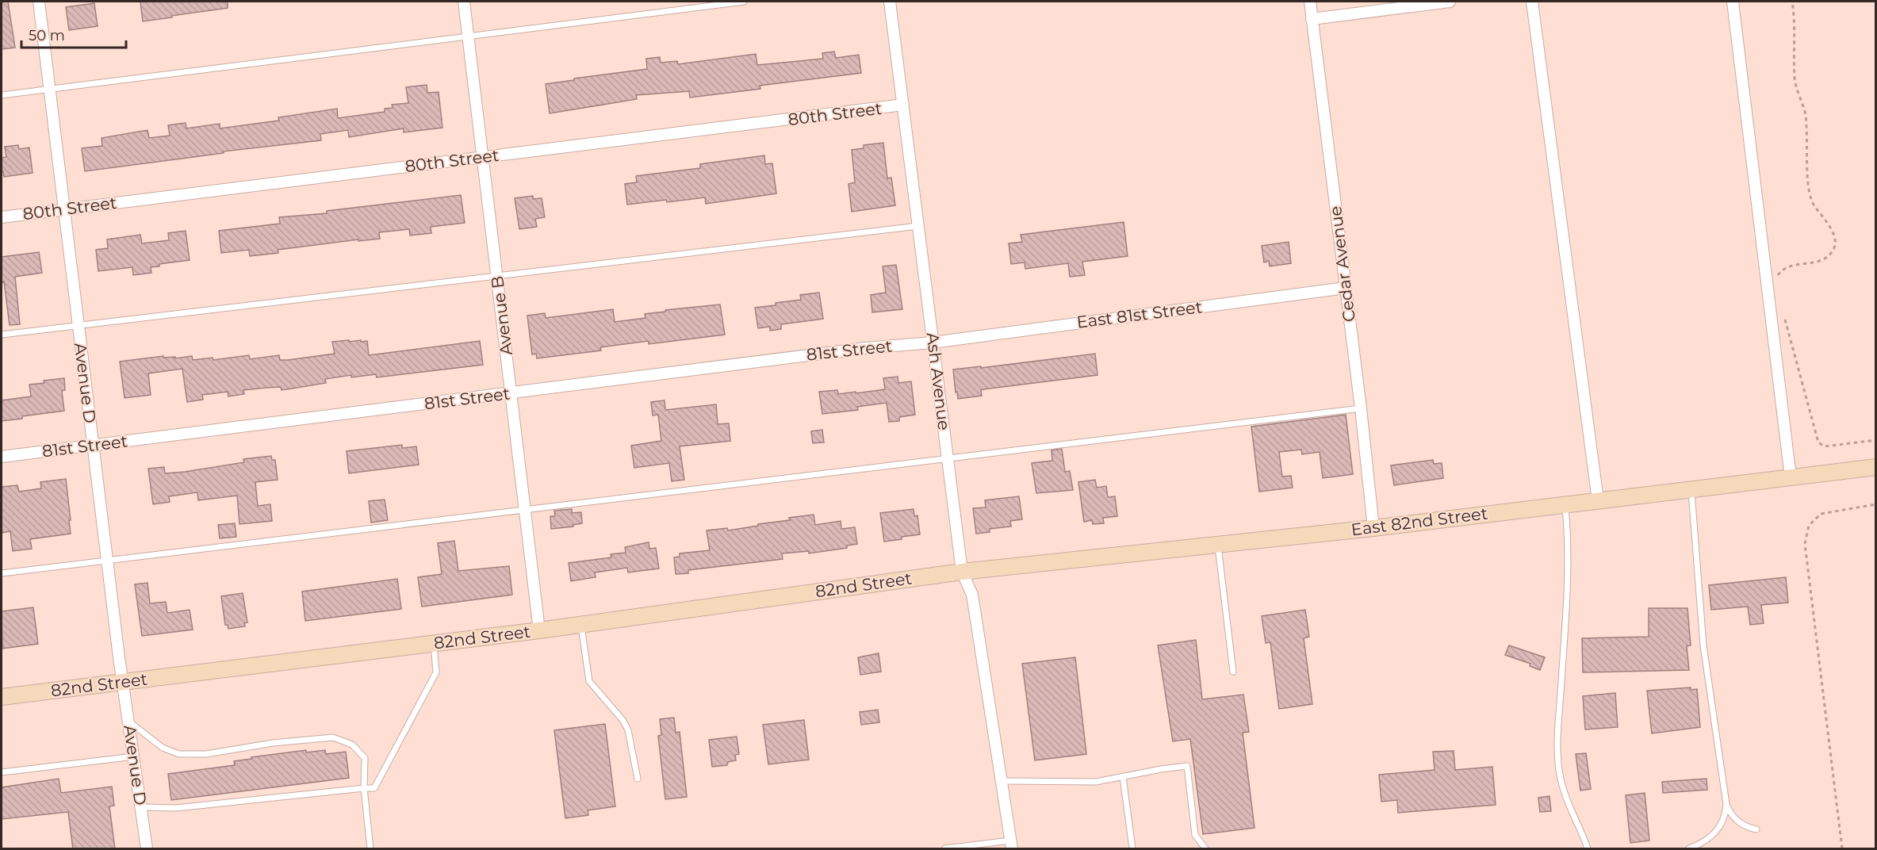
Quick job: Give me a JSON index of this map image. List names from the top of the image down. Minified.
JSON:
{"streets":{"street":["80th Street","Cedar Avenue","East 81st Street","Avenue B","81st Street","Ash Avenue","Avenue D","East 82nd Street","82nd Street"]},"crossings":[["80th Street","Avenue B"],["80th Street","Ash Avenue"],["80th Street","Avenue D"],["Cedar Avenue","East 81st Street"],["Cedar Avenue","East 82nd Street"],["East 81st Street","81st Street"],["East 81st Street","Ash Avenue"],["Avenue B","81st Street"],["Avenue B","82nd Street"],["81st Street","Ash Avenue"],["81st Street","Avenue D"],["Ash Avenue","East 82nd Street"],["Ash Avenue","82nd Street"],["Avenue D","82nd Street"],["East 82nd Street","82nd Street"]],"scale_bar":"50 m"}
